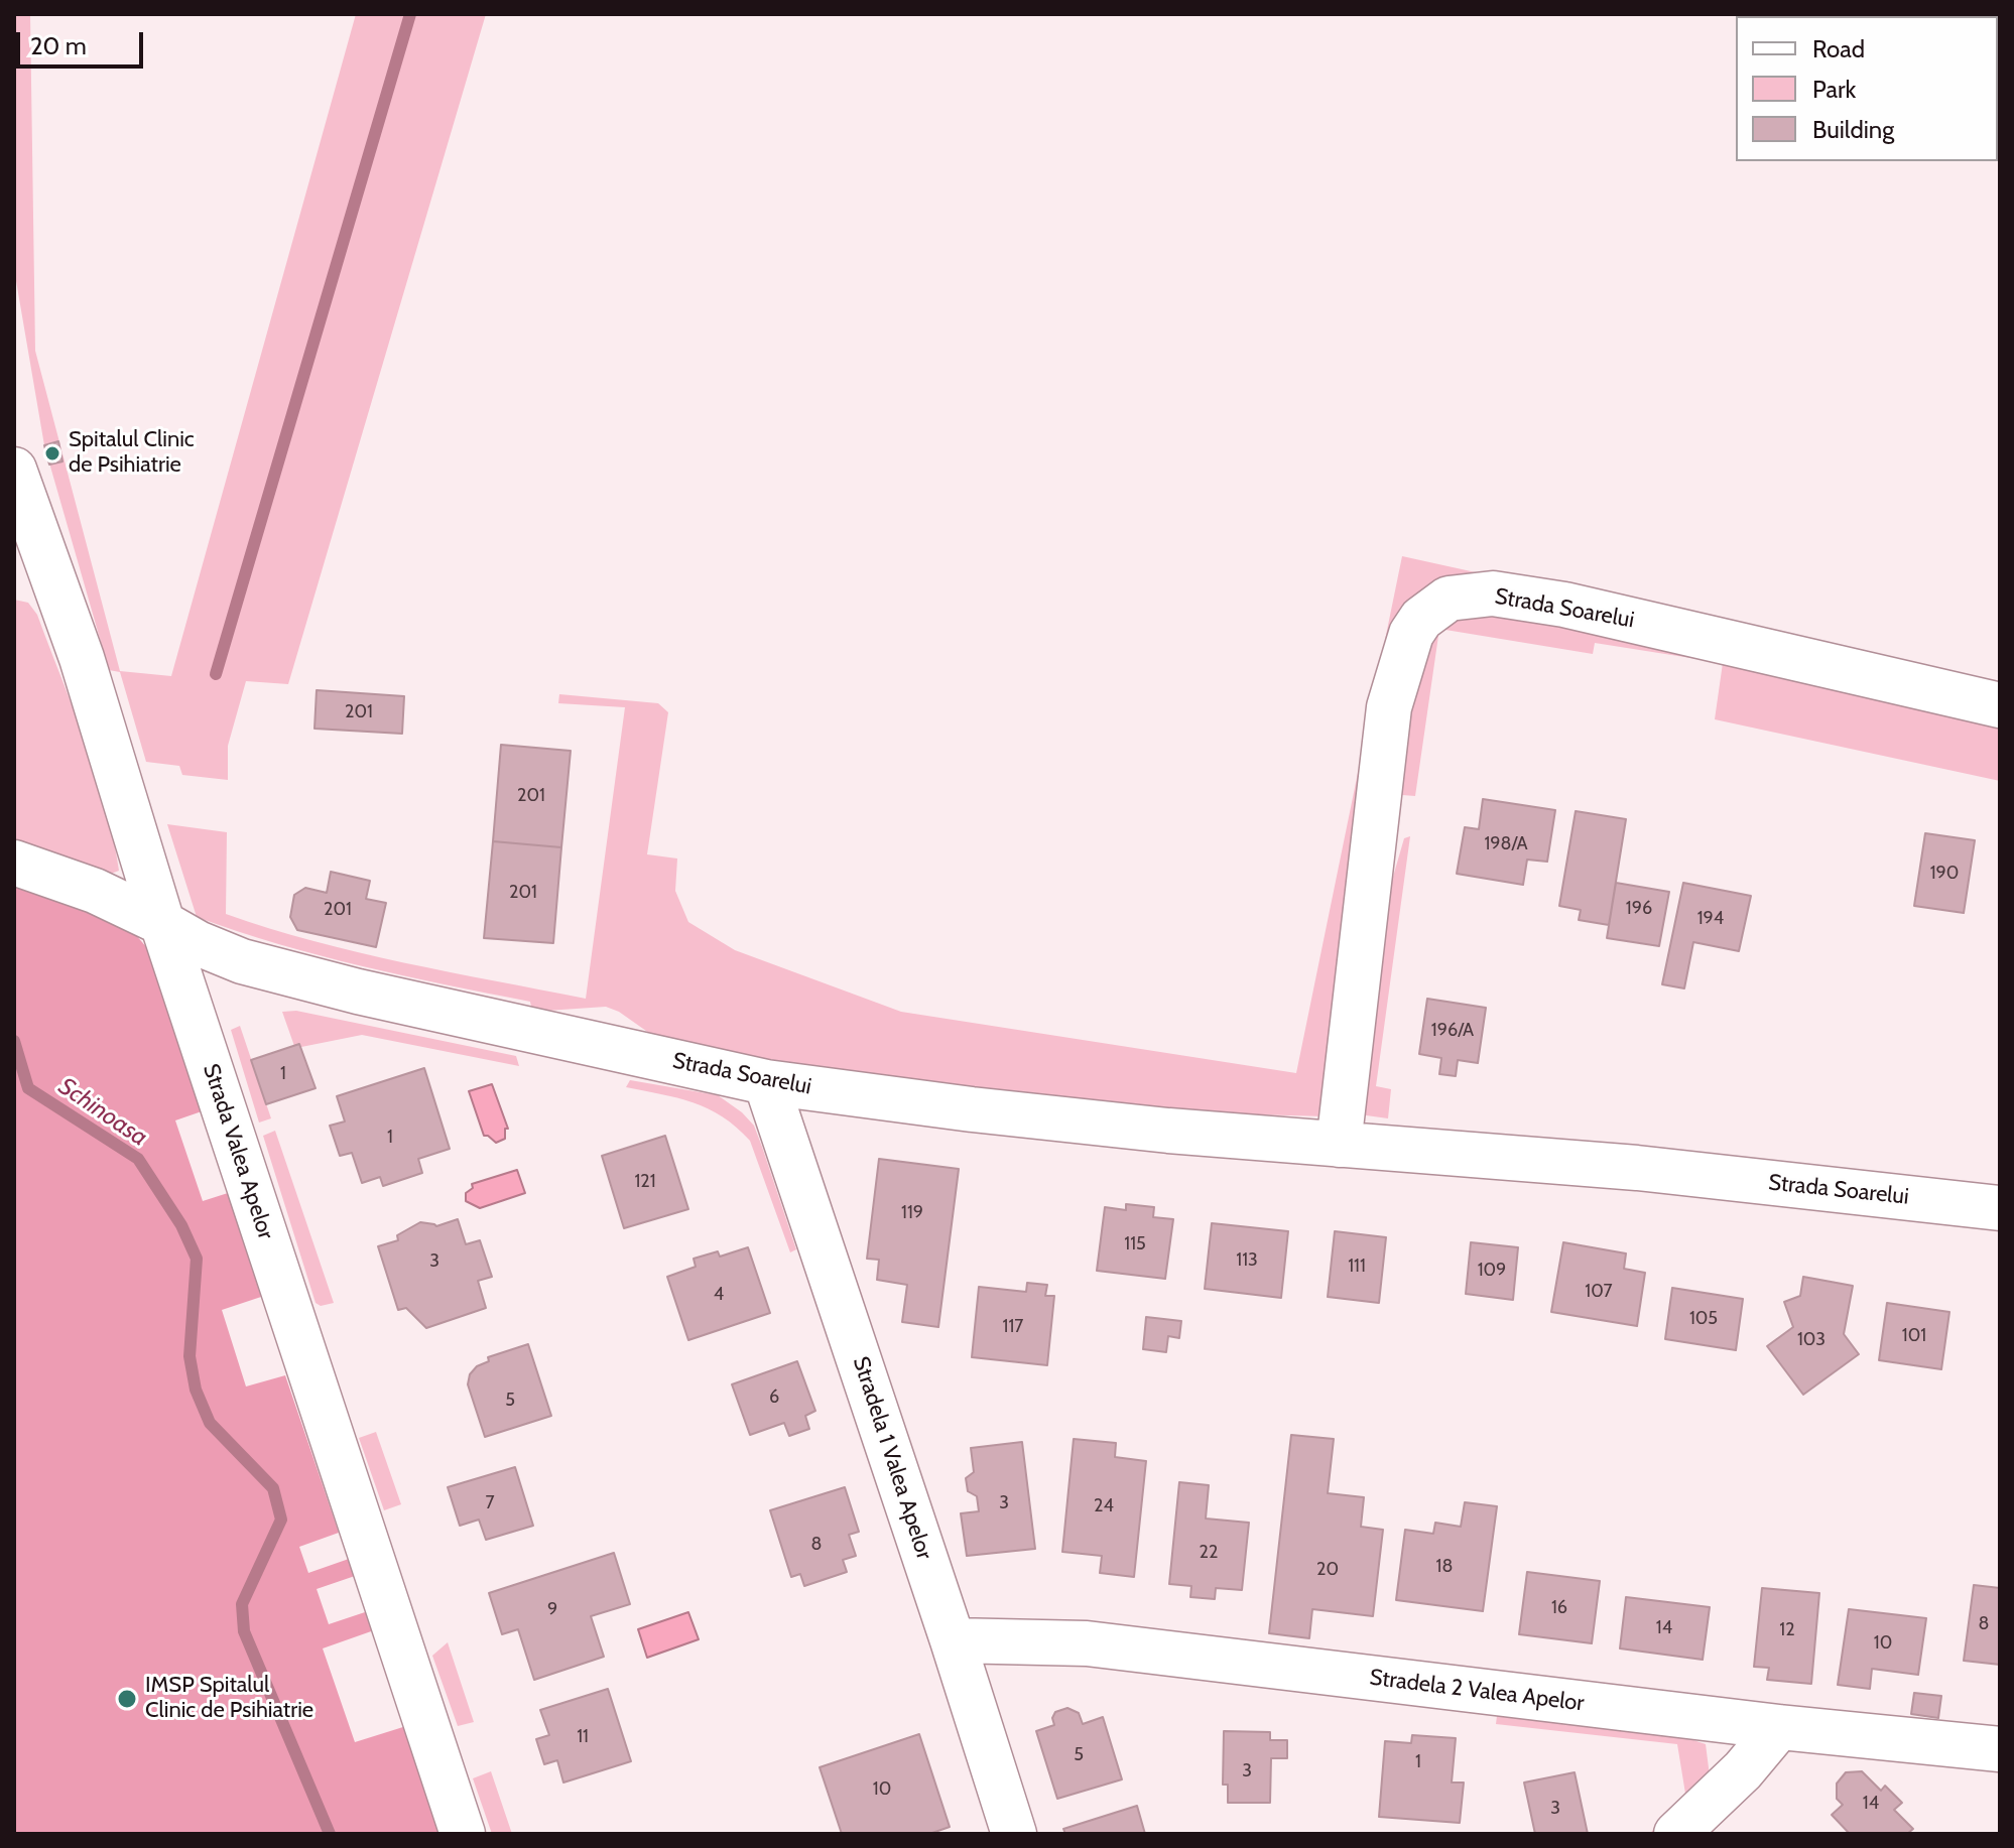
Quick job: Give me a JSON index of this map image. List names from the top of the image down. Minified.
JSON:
{"streets":{"street":["Strada Soarelui","Strada Valea Apelor","Stradela 1 Valea Apelor","Stradela 2 Valea Apelor"]},"crossings":[["Strada Soarelui","Strada Valea Apelor"],["Strada Soarelui","Stradela 1 Valea Apelor"],["Stradela 1 Valea Apelor","Stradela 2 Valea Apelor"]],"water":["Schinoasa"],"places":["Spitalul Clinic de Psihiatrie","IMSP Spitalul Clinic de Psihiatrie"],"house_numbers":["201","201","198/A","190","201","196","201","194","196/A","1","1","121","119","115","113","3","111","109","107","4","105","117","101","103","6","5","7","3","24","8","22","18","20","16","9","8","14","12","10","11","5","1","3","10","14","3"],"legend":["Road","Park","Building"],"scale_bar":"20 m"}
